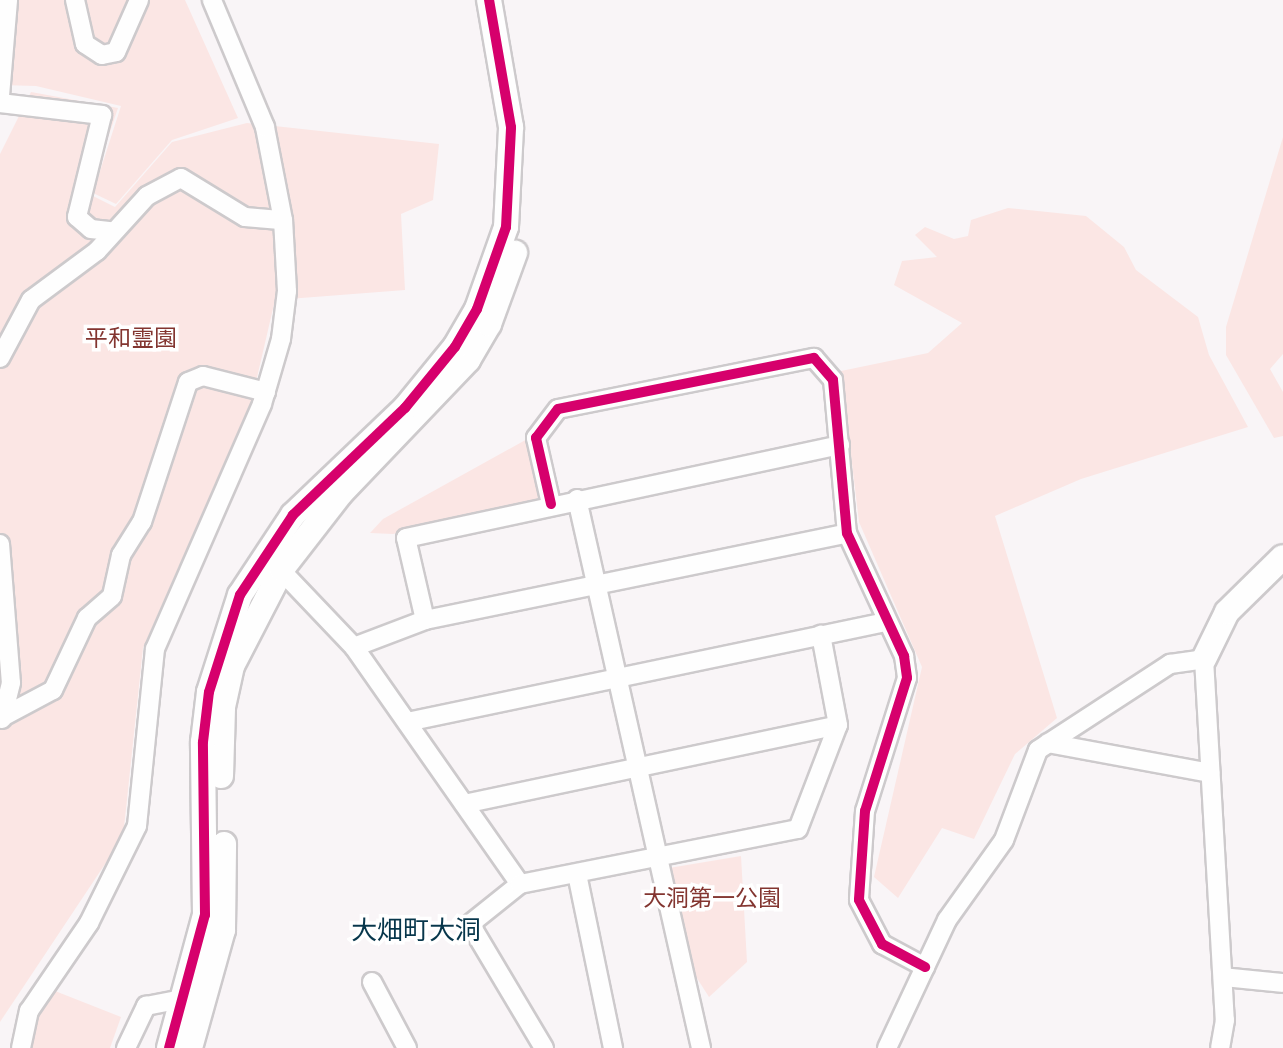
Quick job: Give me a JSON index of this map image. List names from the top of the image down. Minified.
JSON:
{"districts":["大畑町大洞"],"parks":["平和霊園","大洞第一公園"]}
